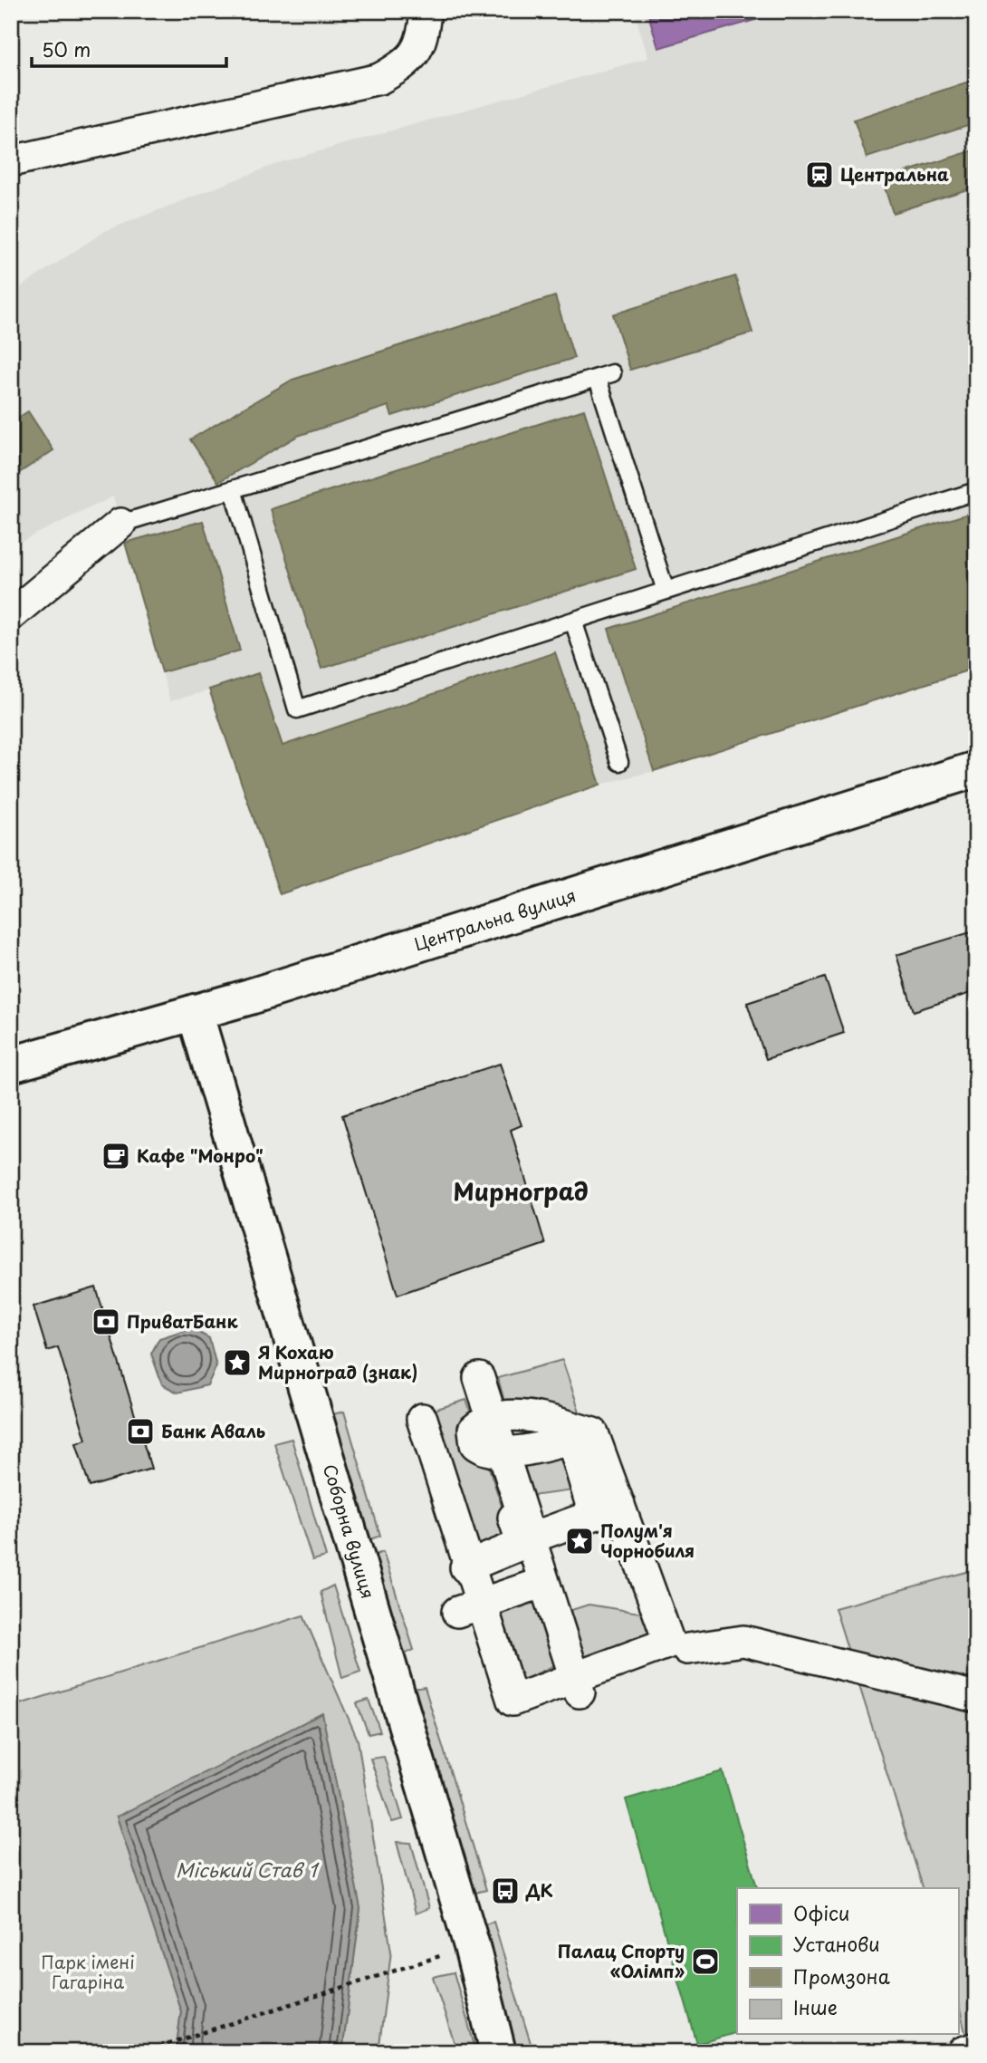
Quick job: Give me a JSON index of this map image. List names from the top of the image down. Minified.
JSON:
{"streets":{"street":["Центральна вулиця","Соборна вулиця"]},"crossings":[["Центральна вулиця","Соборна вулиця"]],"districts":["Мирноград"],"water":["Міський Став 1"],"parks":["Парк імені Гагаріна"],"places":{"station":["Центральна"],"cafe":["Кафе \"Монро\""],"bank":["ПриватБанк","Банк Аваль"],"place":["Я Кохаю Мирноград (знак)","Полум'я Чорнобиля"],"bus stop":["ДК"],"sports":["Палац Спорту «Олімп»"]},"legend":["Офіси","Установи","Промзона","Інше"],"scale_bar":"50 m"}
